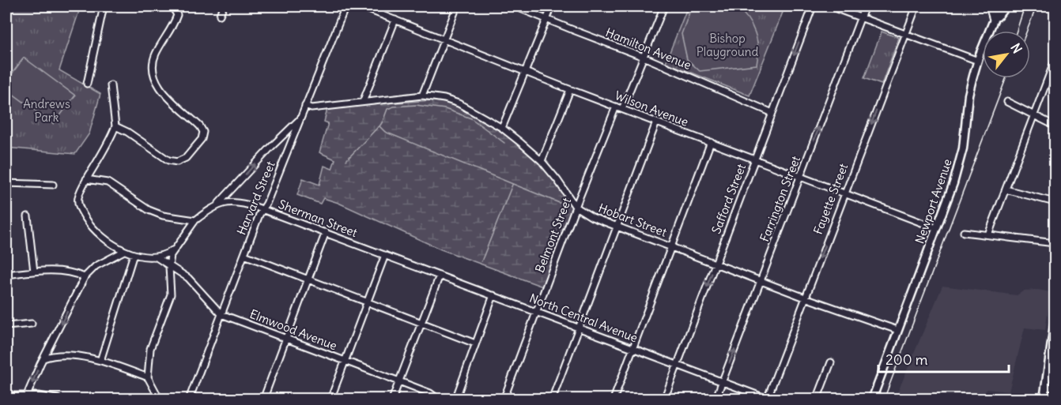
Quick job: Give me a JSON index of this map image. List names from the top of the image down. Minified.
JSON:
{"streets":{"main road":["Newport Avenue"],"street":["Hamilton Avenue","Wilson Avenue","Harvard Street","Safford Street","Farrington Street","Fayette Street","Sherman Street","Hobart Street","Belmont Street","North Central Avenue","Elmwood Avenue"]},"crossings":[["Hamilton Avenue","Safford Street"],["Wilson Avenue","Safford Street"],["Wilson Avenue","Farrington Street"],["Wilson Avenue","Fayette Street"],["Wilson Avenue","Newport Avenue"],["Wilson Avenue","Belmont Street"],["Harvard Street","Sherman Street"],["Harvard Street","Hobart Street"],["Harvard Street","Elmwood Avenue"],["Safford Street","Hobart Street"],["Safford Street","North Central Avenue"],["Farrington Street","Hobart Street"],["Farrington Street","North Central Avenue"],["Fayette Street","Hobart Street"],["Fayette Street","North Central Avenue"],["Newport Avenue","Hobart Street"],["Sherman Street","North Central Avenue"],["Hobart Street","Belmont Street"],["Belmont Street","North Central Avenue"]],"one_way":["Farrington Street","Fayette Street"],"parks":["Bishop Playground","Andrews Park"],"scale_bar":"200 m","north":"top right"}
